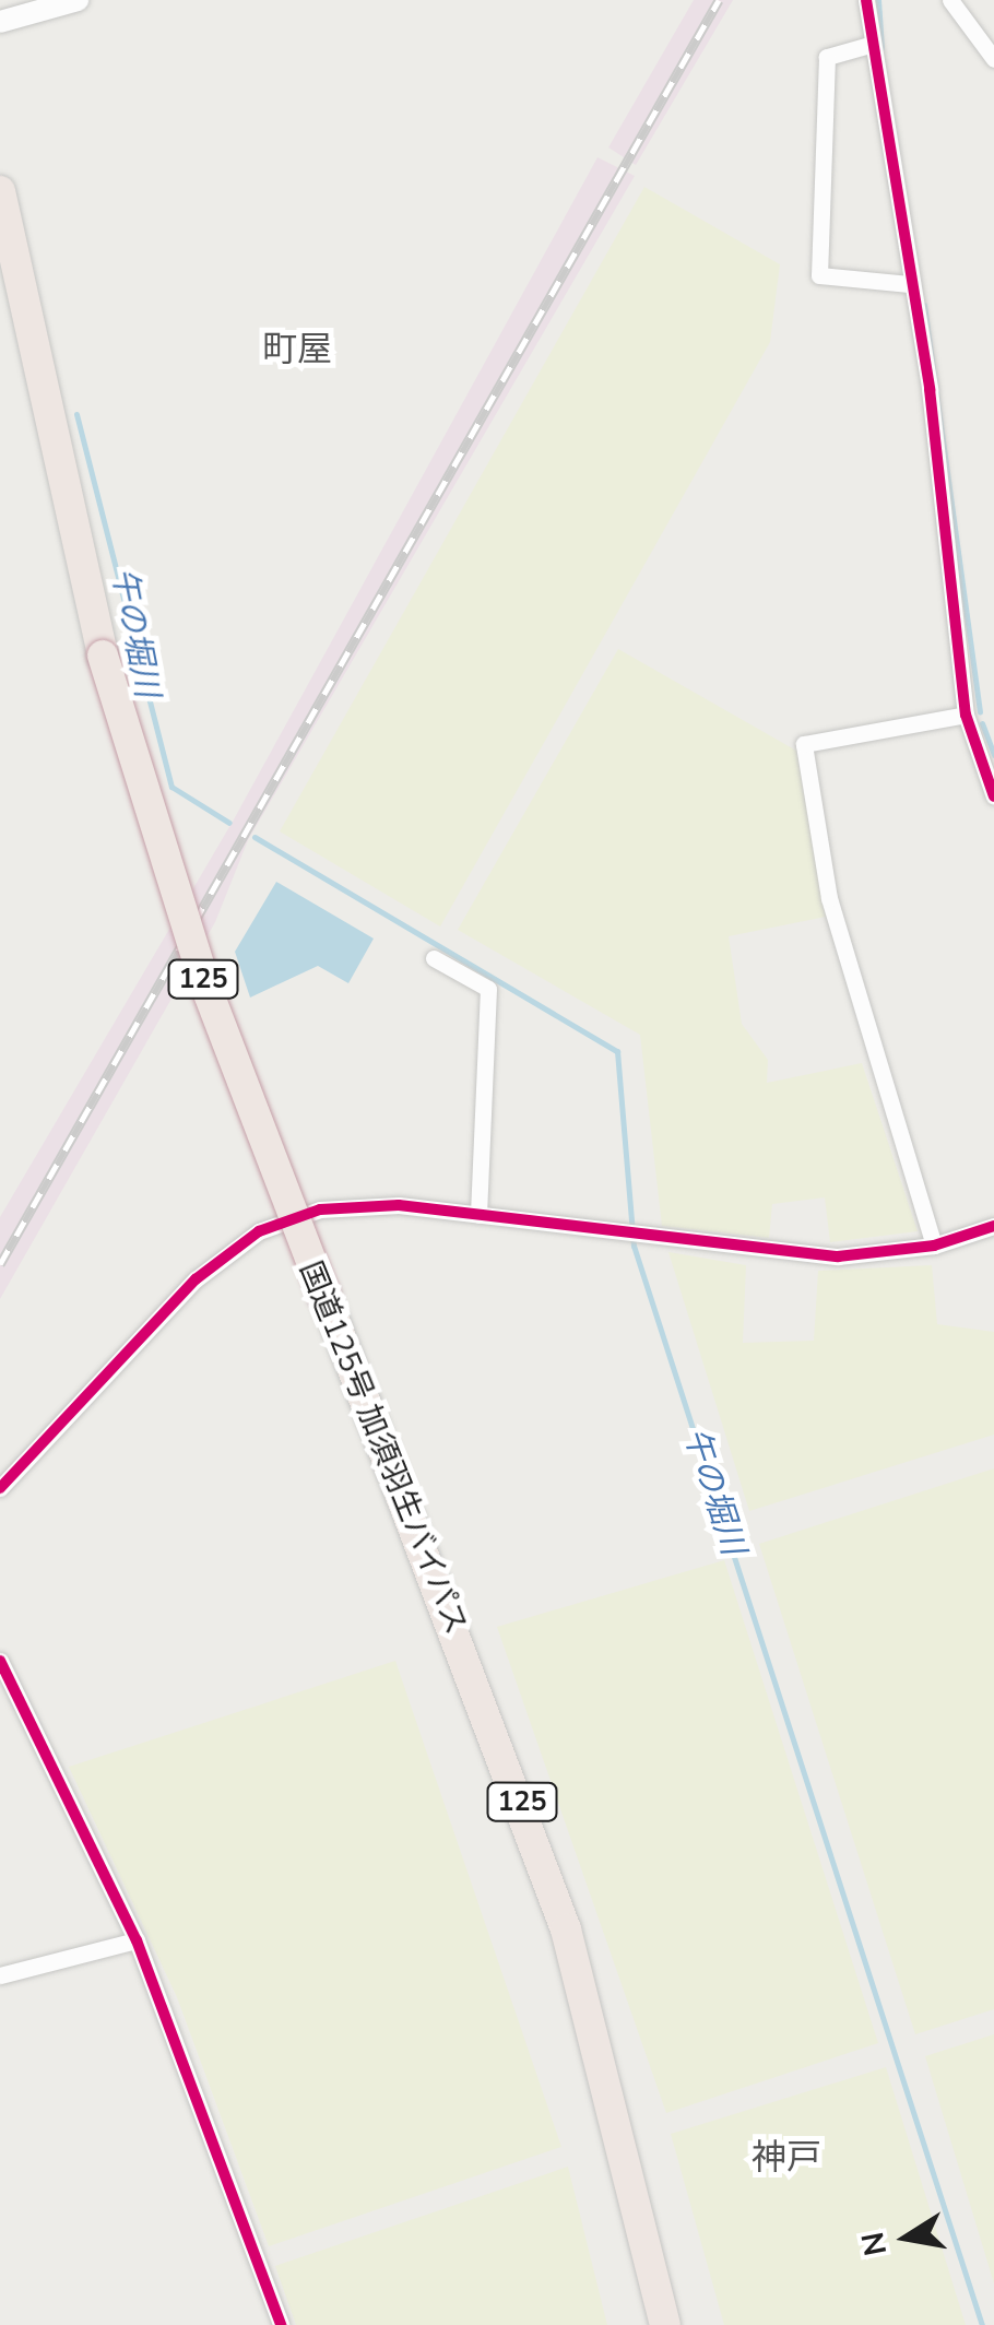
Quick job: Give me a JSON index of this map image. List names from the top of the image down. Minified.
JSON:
{"streets":{"highway":["125","国道125号 加須羽生バイパス"]},"districts":["町屋","神戸"],"water":["午の堀川"],"north":"left"}
